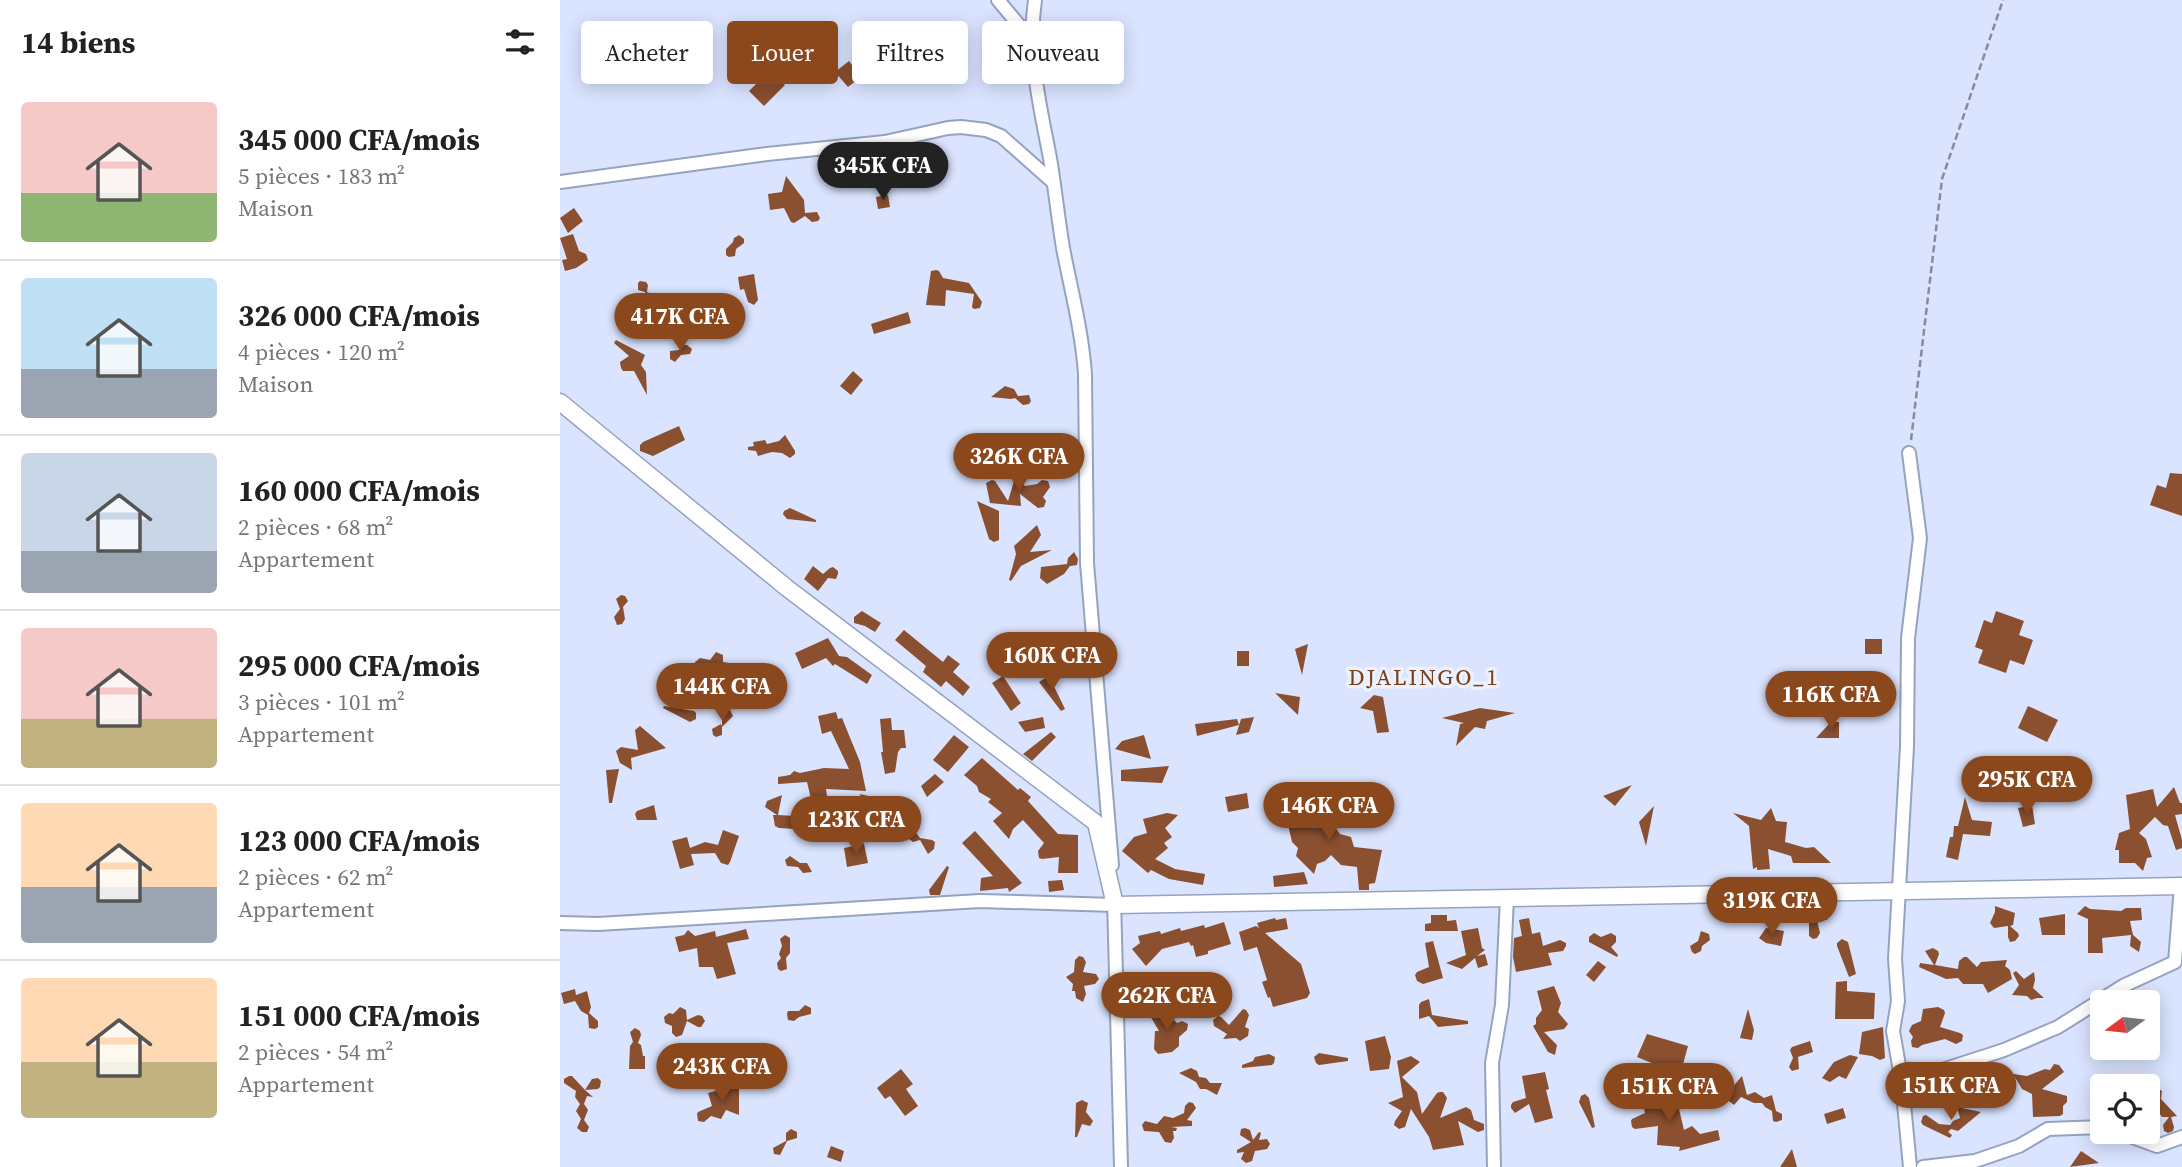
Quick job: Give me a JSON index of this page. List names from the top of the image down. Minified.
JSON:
{"districts":["DJALINGO_1"],"north":"left","page":{"heading":"14 biens","chip":["Acheter","Louer","Filtres","Nouveau"],"list":[{"name":"345 000 CFA/mois","note":"5 pièces · 183 m² · Maison"},{"name":"326 000 CFA/mois","note":"4 pièces · 120 m² · Maison"},{"name":"160 000 CFA/mois","note":"2 pièces · 68 m² · Appartement"},{"name":"295 000 CFA/mois","note":"3 pièces · 101 m² · Appartement"},{"name":"123 000 CFA/mois","note":"2 pièces · 62 m² · Appartement"},{"name":"151 000 CFA/mois","note":"2 pièces · 54 m² · Appartement"}],"price":["345K CFA","417K CFA","326K CFA","160K CFA","144K CFA","116K CFA","295K CFA","146K CFA","123K CFA","319K CFA","262K CFA","243K CFA","151K CFA","151K CFA"]}}
